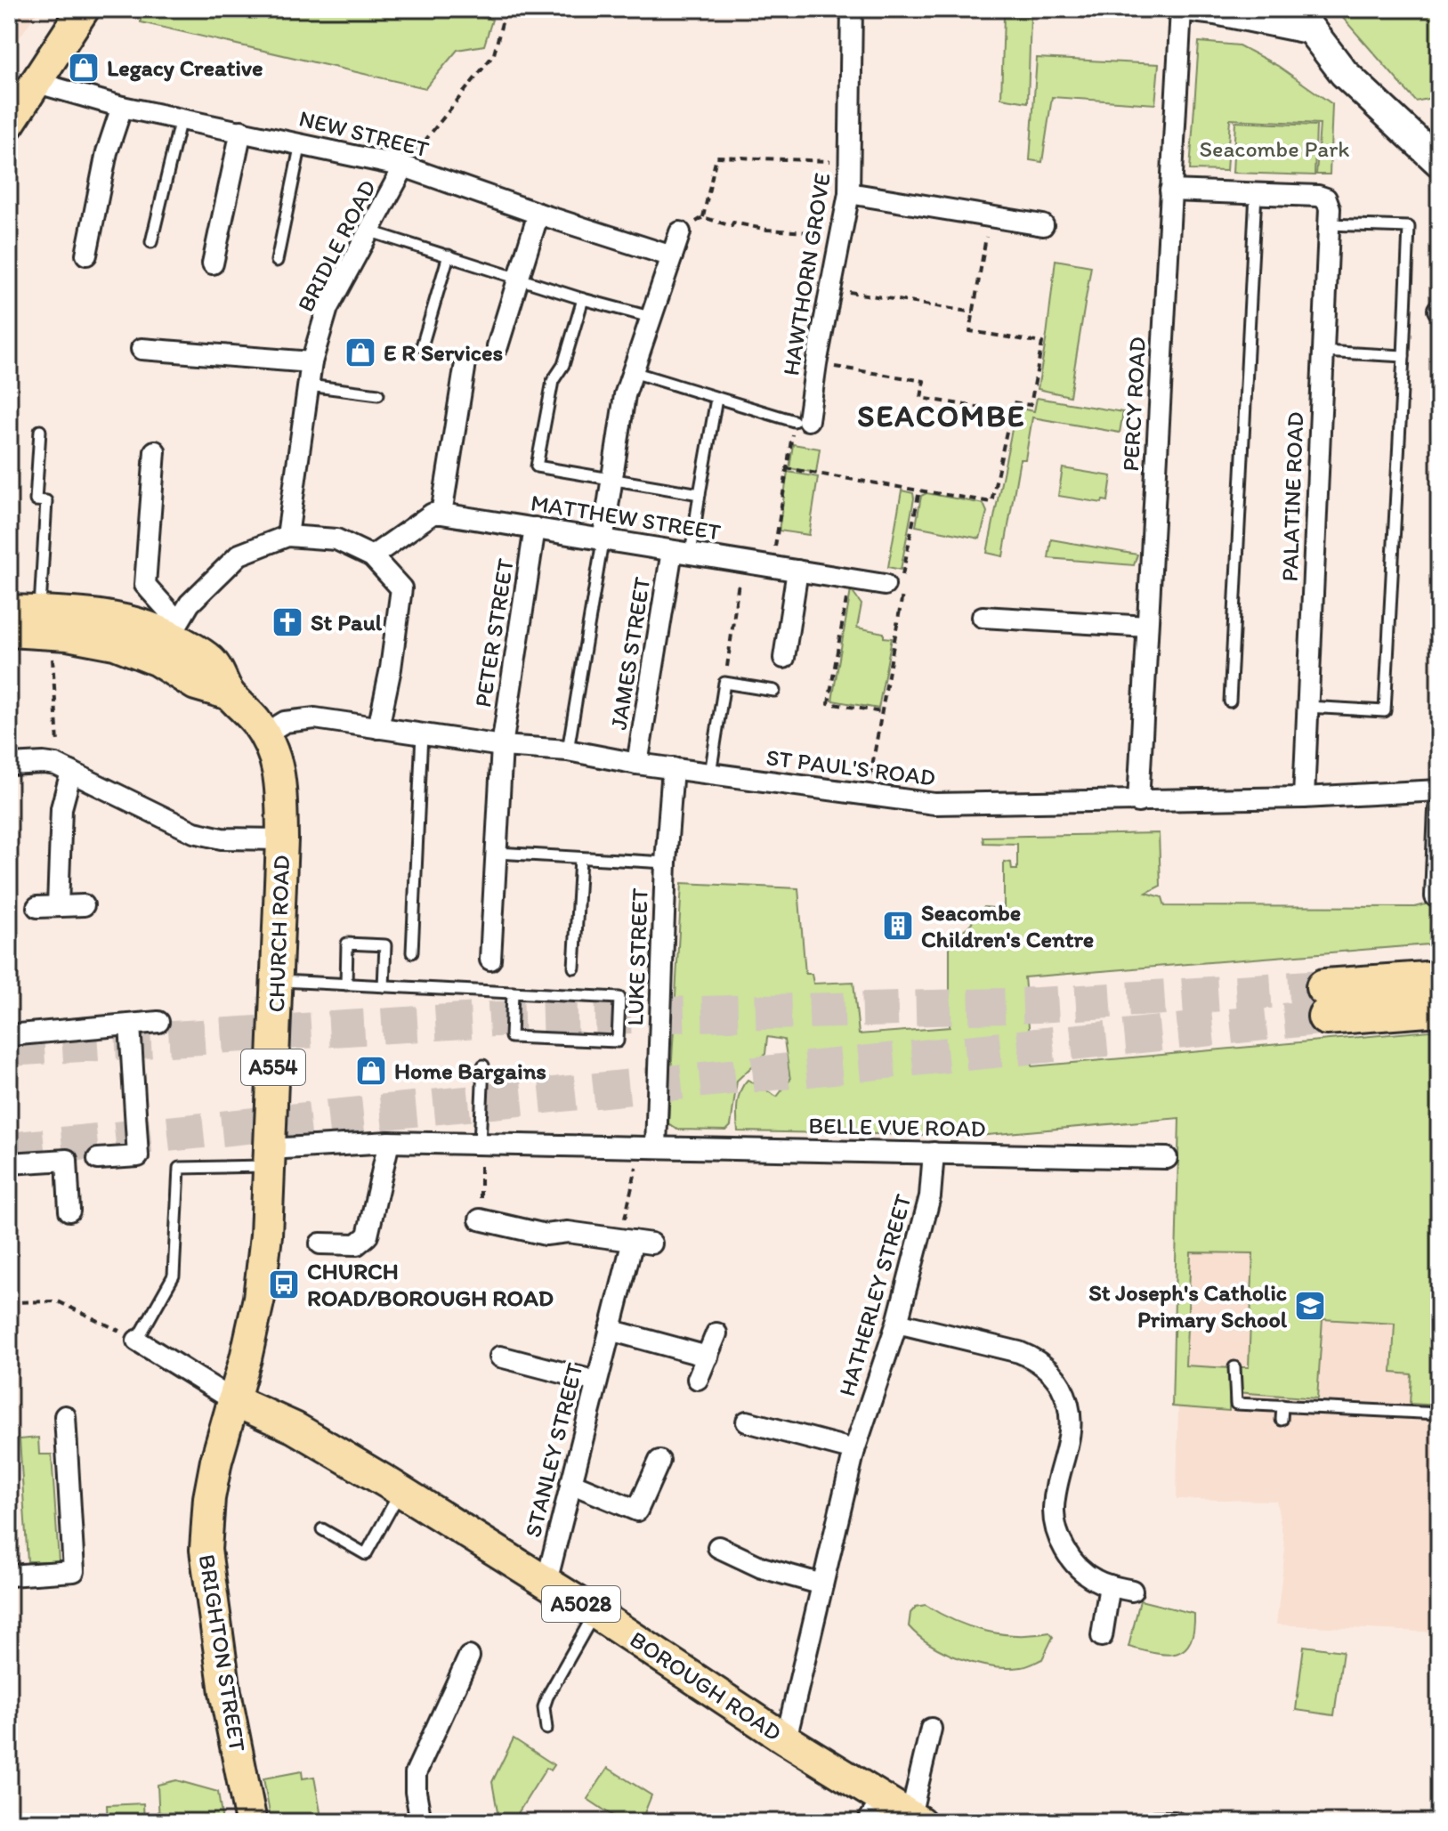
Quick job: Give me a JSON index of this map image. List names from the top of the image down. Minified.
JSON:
{"streets":{"main road":["CHURCH ROAD","A554","A5028","BRIGHTON STREET","BOROUGH ROAD"],"street":["NEW STREET","BRIDLE ROAD","HAWTHORN GROVE","PERCY ROAD","PALATINE ROAD","MATTHEW STREET","PETER STREET","JAMES STREET","ST PAUL'S ROAD","LUKE STREET","BELLE VUE ROAD","HATHERLEY STREET","STANLEY STREET"]},"crossings":[["NEW STREET","BRIDLE ROAD"],["PERCY ROAD","ST PAUL'S ROAD"],["PALATINE ROAD","ST PAUL'S ROAD"],["MATTHEW STREET","PETER STREET"],["MATTHEW STREET","JAMES STREET"],["PETER STREET","ST PAUL'S ROAD"],["JAMES STREET","ST PAUL'S ROAD"],["ST PAUL'S ROAD","CHURCH ROAD"],["ST PAUL'S ROAD","LUKE STREET"],["CHURCH ROAD","BRIGHTON STREET"],["CHURCH ROAD","BOROUGH ROAD"],["LUKE STREET","BELLE VUE ROAD"],["BELLE VUE ROAD","HATHERLEY STREET"],["HATHERLEY STREET","BOROUGH ROAD"],["STANLEY STREET","BOROUGH ROAD"],["BRIGHTON STREET","BOROUGH ROAD"]],"districts":["SEACOMBE"],"parks":["Seacombe Park"],"places":{"shop":["Legacy Creative","E R Services","Home Bargains"],"church":["St Paul"],"building":["Seacombe Children's Centre"],"bus stop":["CHURCH ROAD/BOROUGH ROAD"],"school or university":["St Joseph's Catholic Primary School"]}}
